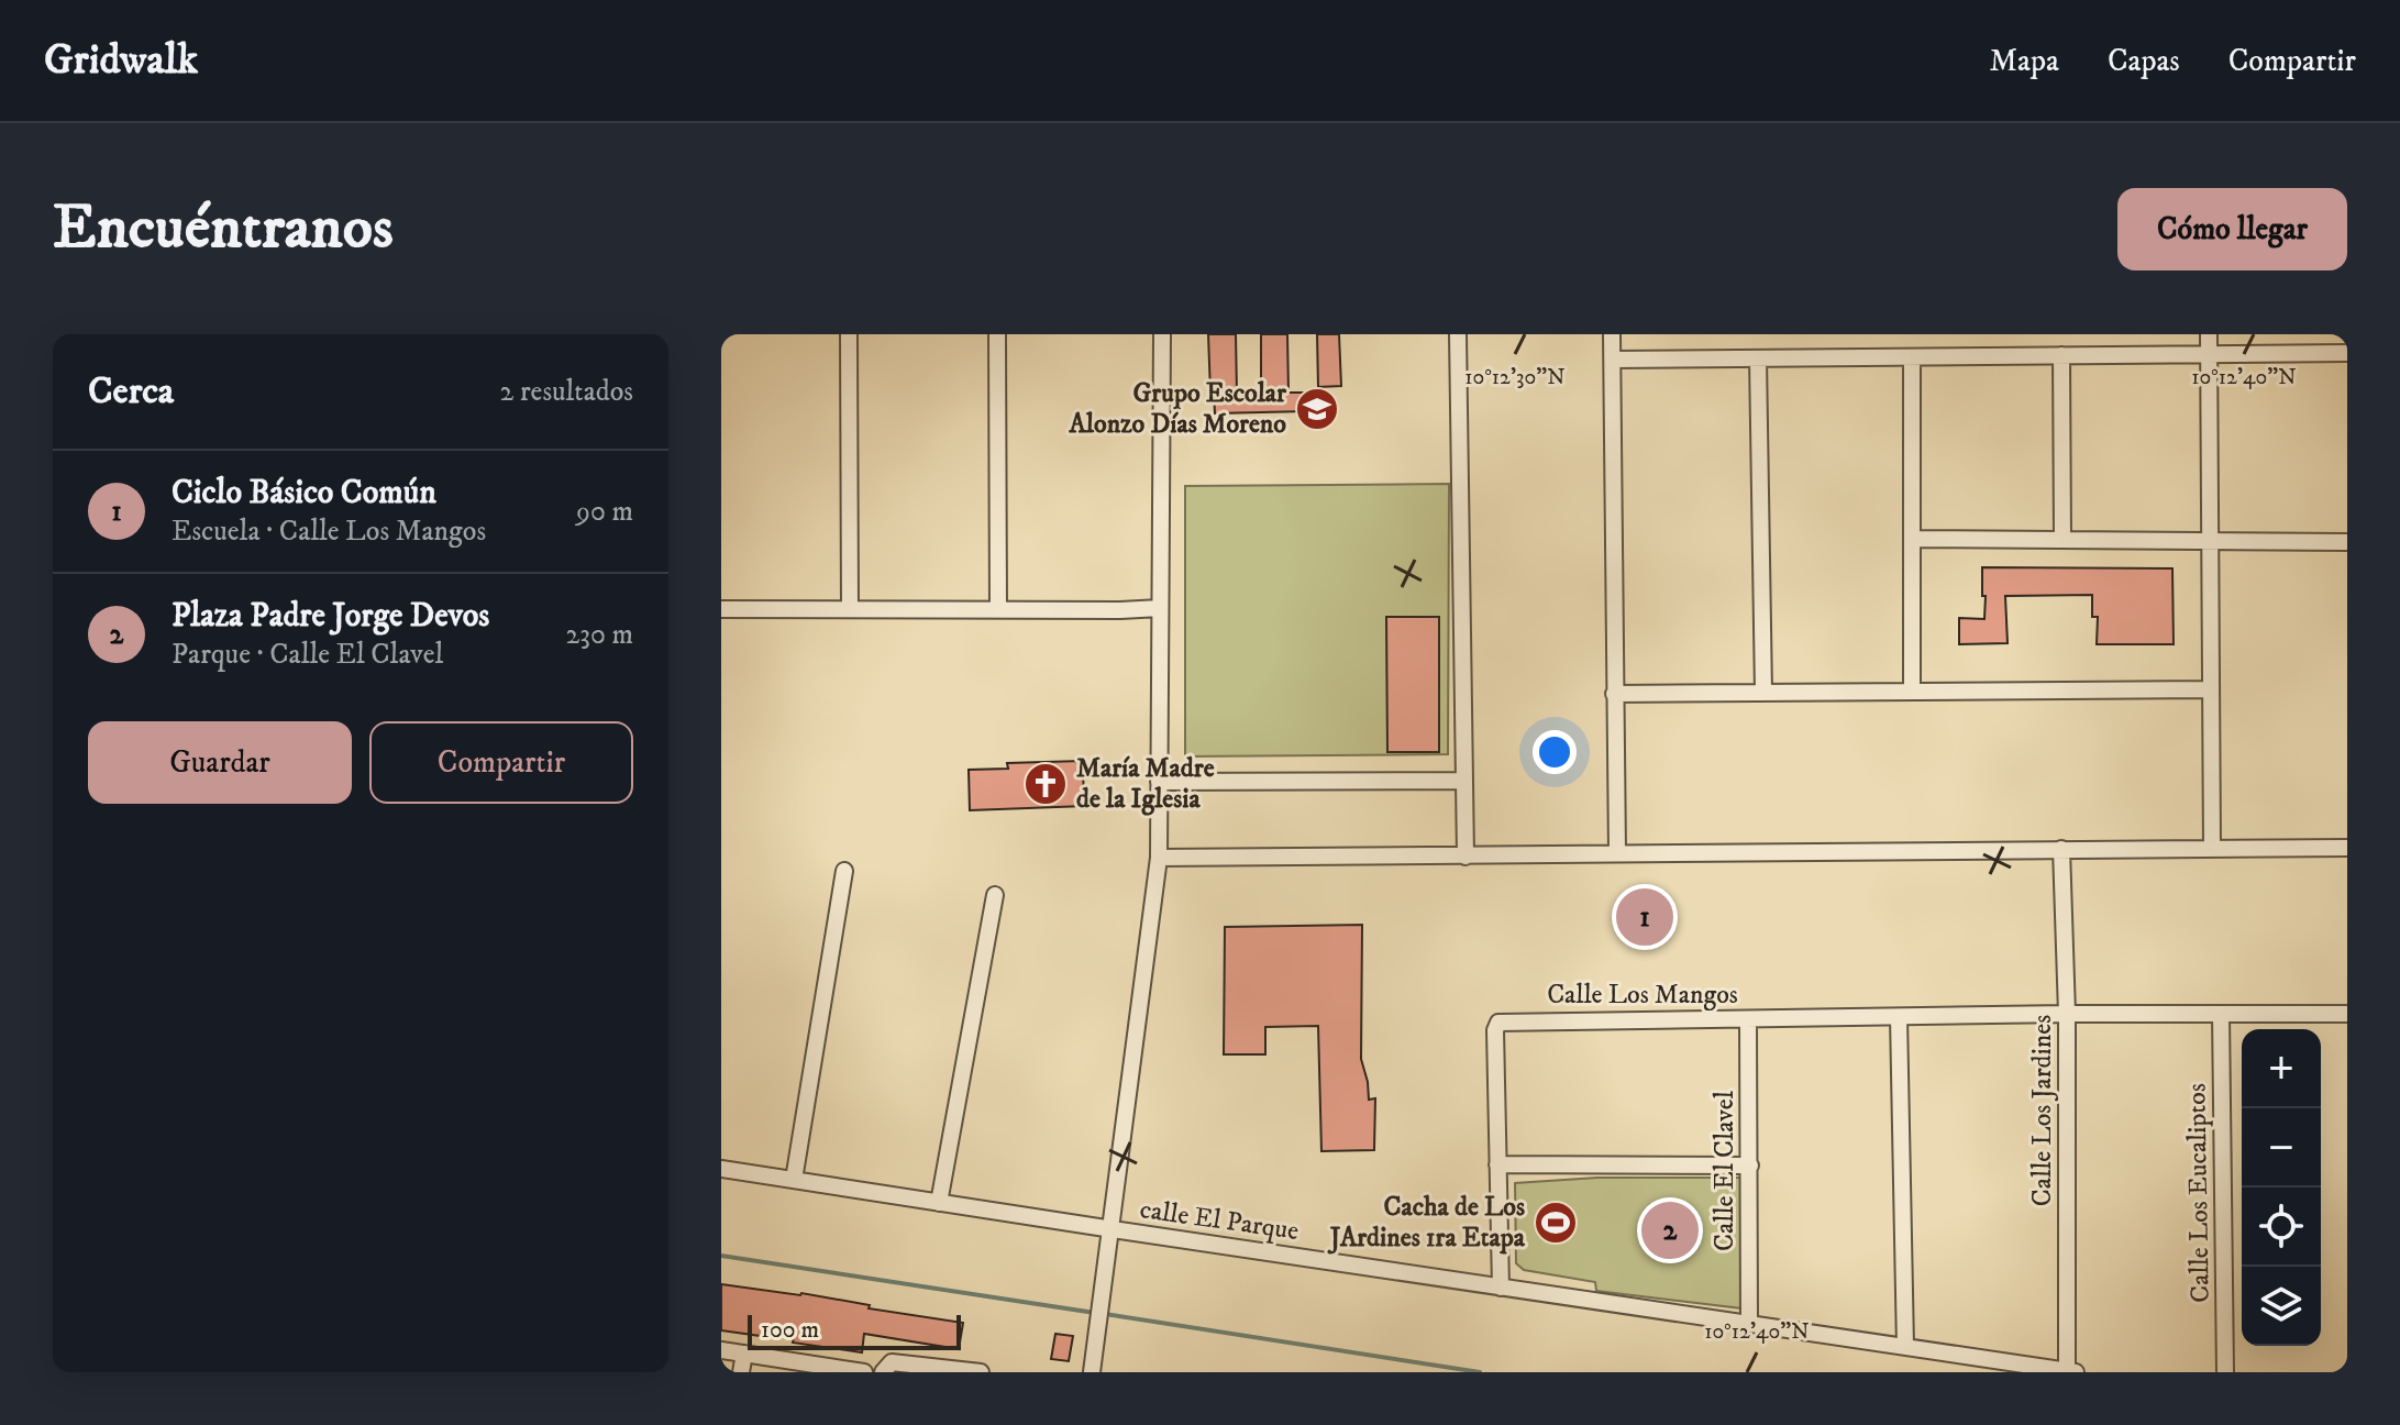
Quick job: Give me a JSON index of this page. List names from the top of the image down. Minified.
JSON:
{"streets":{"street":["Calle Los Mangos","Calle Los Jardines","Calle El Clavel","Calle Los Eucaliptos","calle El Parque"]},"crossings":[["Calle Los Mangos","Calle Los Jardines"],["Calle Los Mangos","Calle El Clavel"],["Calle Los Mangos","calle El Parque"],["Calle Los Jardines","calle El Parque"],["Calle El Clavel","calle El Parque"]],"places":{"school or university":["Grupo Escolar Alonzo Días Moreno"],"church":["María Madre de la Iglesia"],"sports":["Cacha de Los JArdines 1ra Etapa"]},"scale_bar":"100 m","page":{"header":"Gridwalk","nav":["Mapa","Capas","Compartir"],"buttons":["Cómo llegar",["Guardar","Compartir"]],"title":"Encuéntranos","heading":["Cerca","2 resultados"],"list":[{"mark":"1","name":"Ciclo Básico Común","note":"Escuela · Calle Los Mangos","value":"90 m"},{"mark":"2","name":"Plaza Padre Jorge Devos","note":"Parque · Calle El Clavel","value":"230 m"}],"pins":["1","2"],"map_buttons":["+","−"],"scale":"100 m"},"coordinates":["10°12'30\"N","10°12'40\"N"]}
